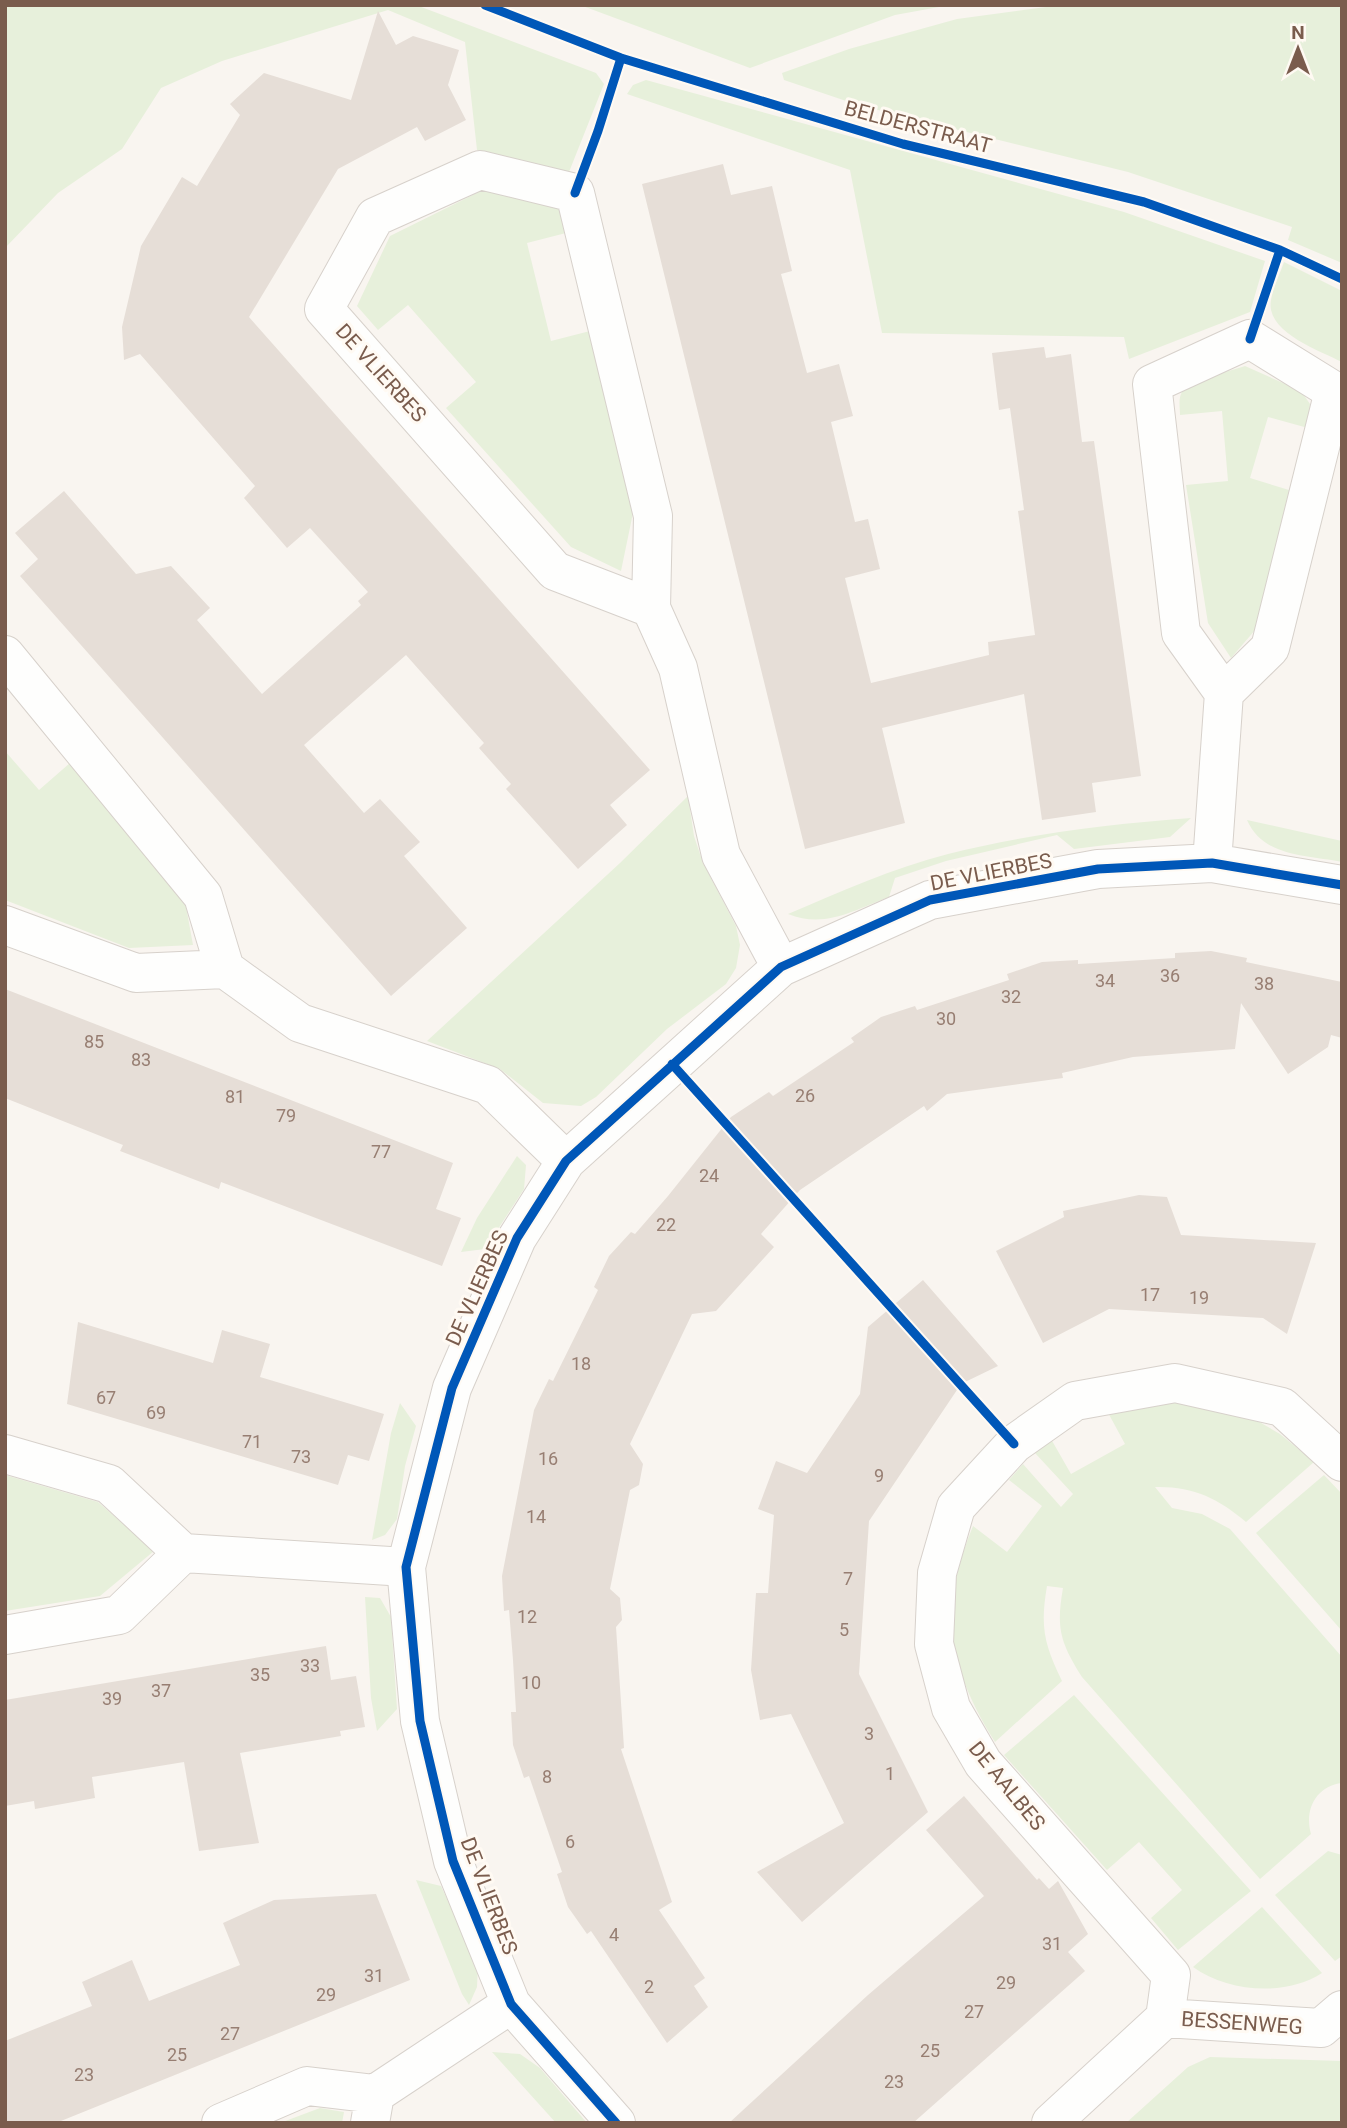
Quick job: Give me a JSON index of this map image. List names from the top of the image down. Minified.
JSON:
{"streets":{"street":["DE VLIERBES","DE AALBES","BESSENWEG"],"cycle path":["BELDERSTRAAT"]},"crossings":[["DE AALBES","BESSENWEG"]],"house_numbers":["36","34","38","32","30","85","83","26","81","79","77","24","22","17","19","18","67","69","71","73","16","9","14","7","12","5","33","35","10","37","39","3","1","8","6","4","31","31","29","2","29","27","27","25","25","23","23"],"north":"top"}
